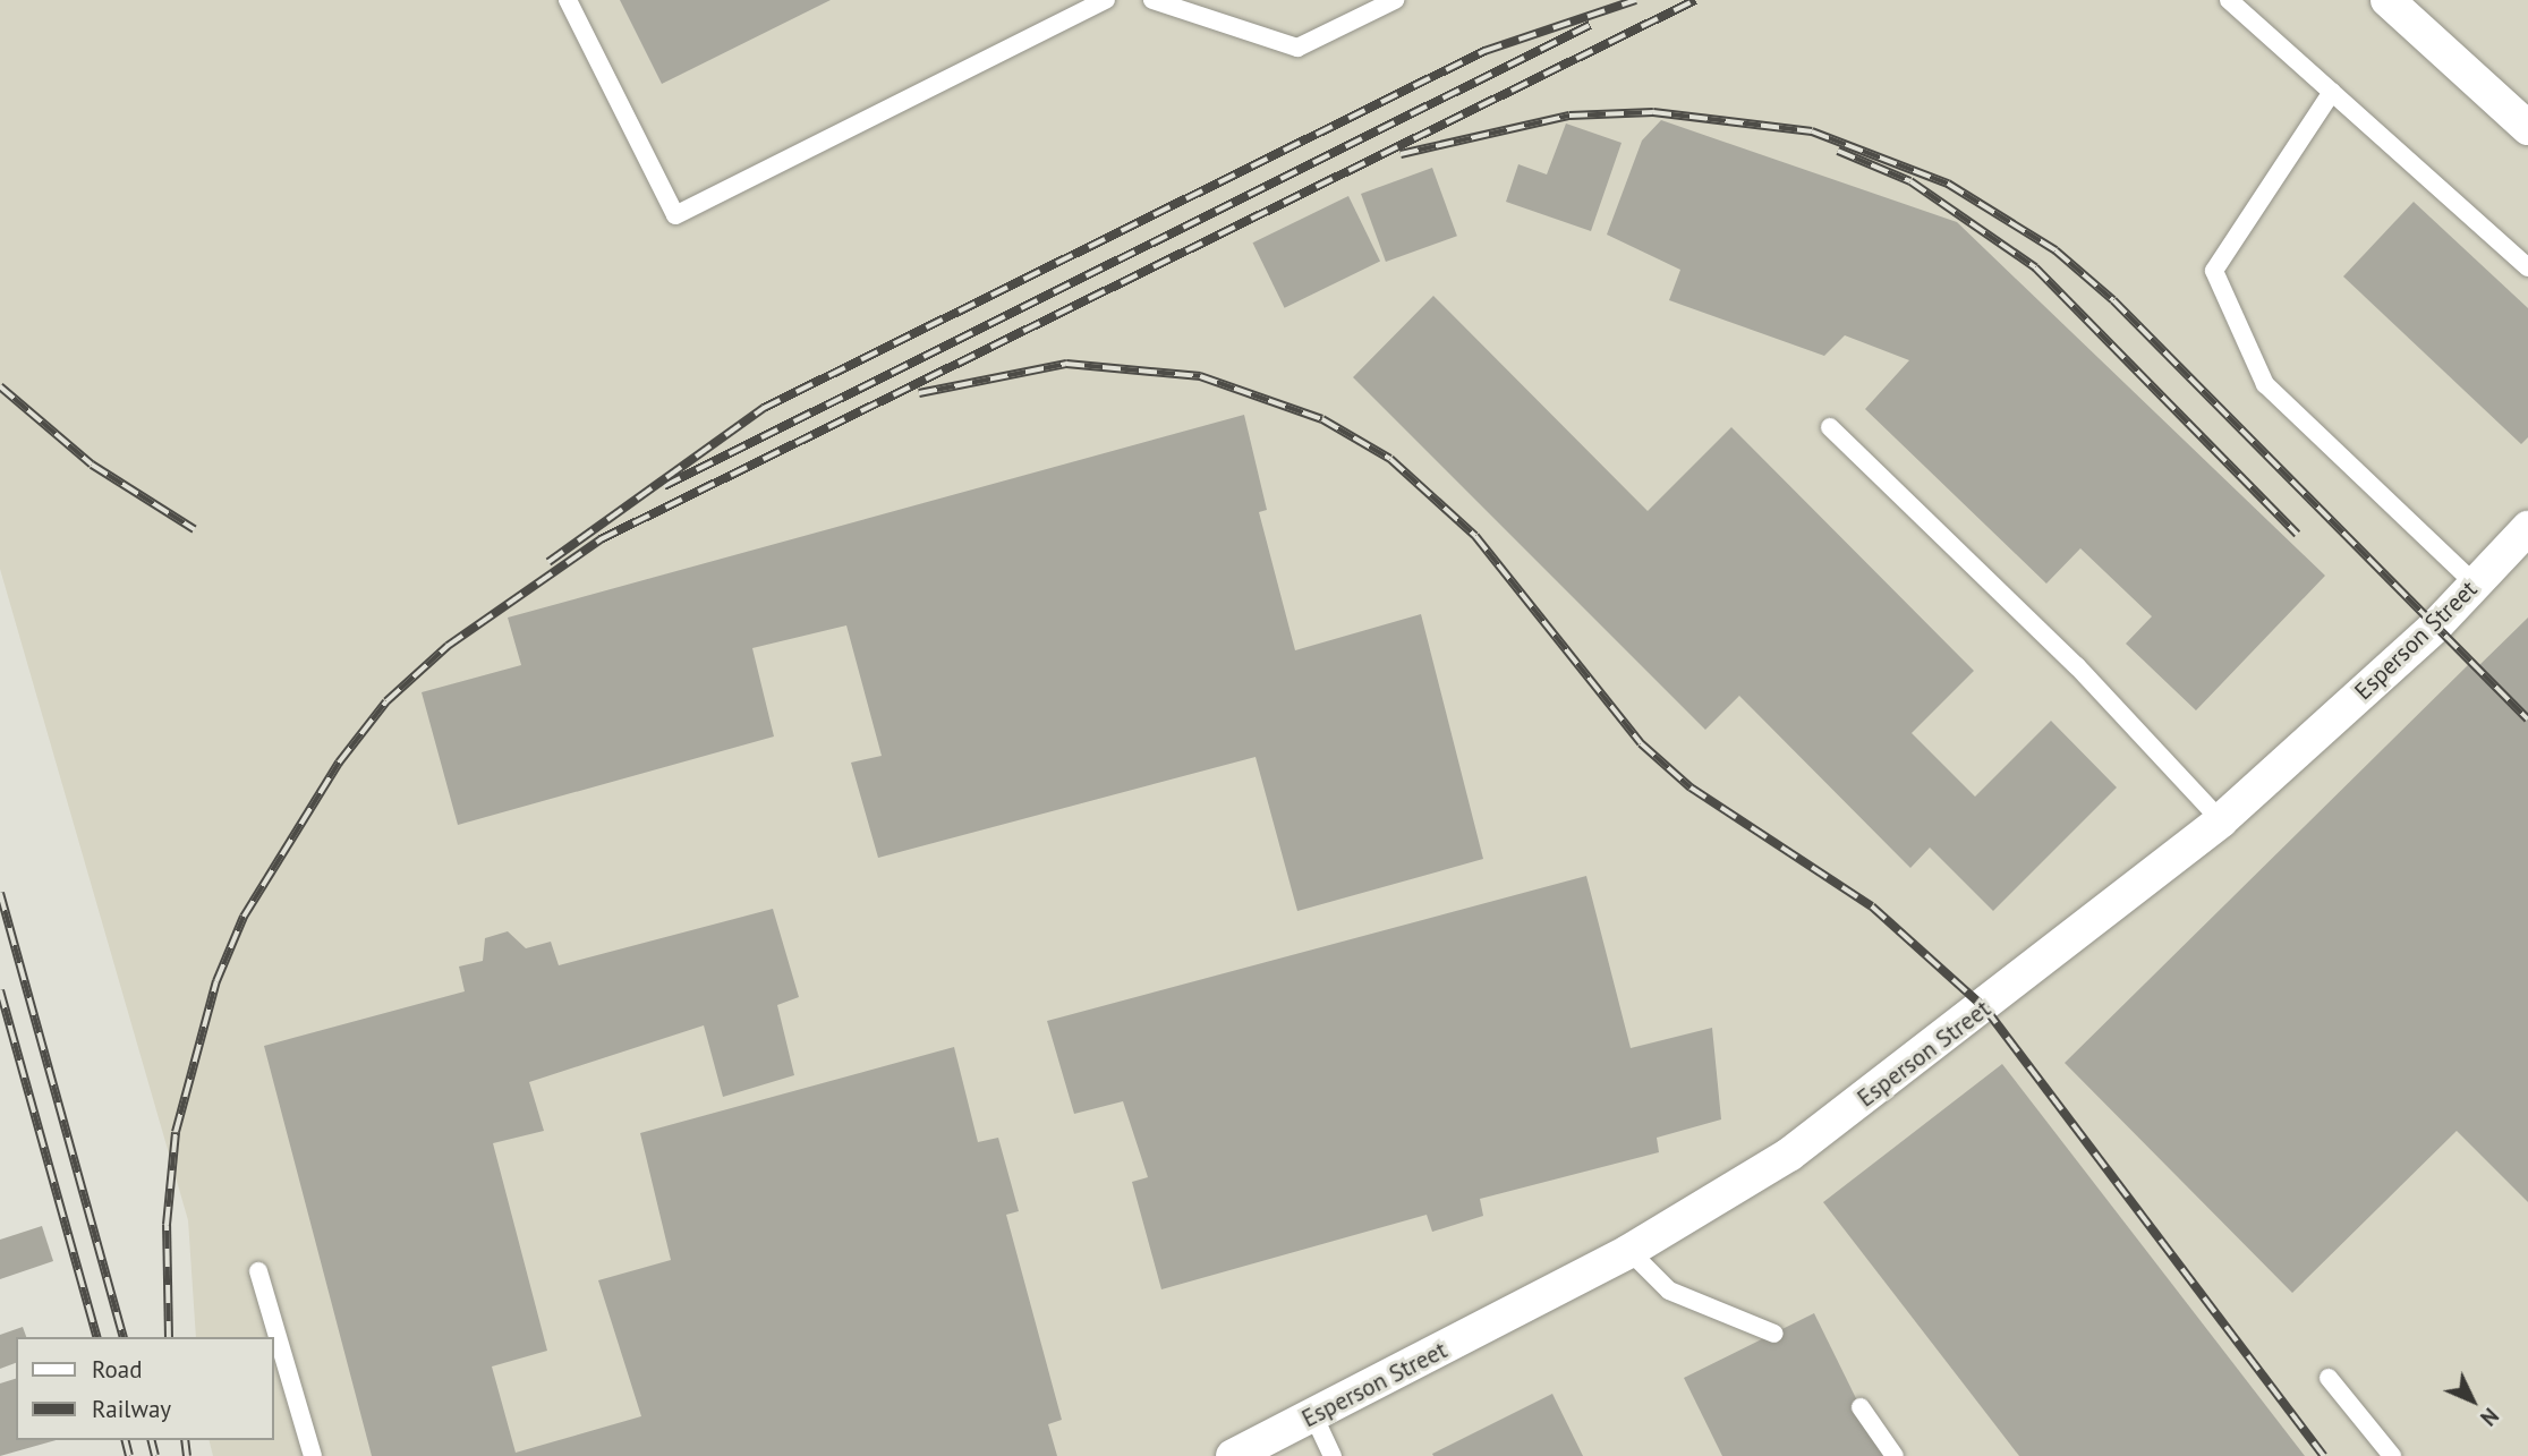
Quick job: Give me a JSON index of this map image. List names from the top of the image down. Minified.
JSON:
{"streets":{"street":["Esperson Street"]},"legend":["Road","Railway"],"north":"bottom right"}
